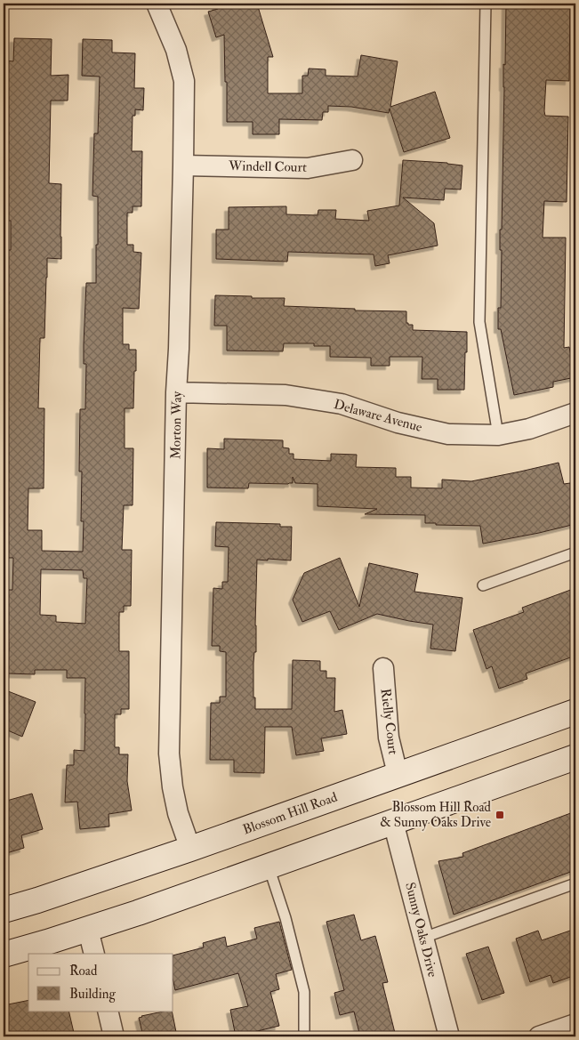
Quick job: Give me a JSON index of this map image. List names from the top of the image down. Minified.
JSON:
{"streets":{"main road":["Blossom Hill Road"],"street":["Windell Court","Delaware Avenue","Morton Way","Rielly Court","Sunny Oaks Drive"]},"crossings":[["Windell Court","Morton Way"],["Delaware Avenue","Morton Way"],["Morton Way","Blossom Hill Road"],["Rielly Court","Blossom Hill Road"]],"places":{"transit":["Blossom Hill Road & Sunny Oaks Drive"]},"legend":["Road","Building"]}
